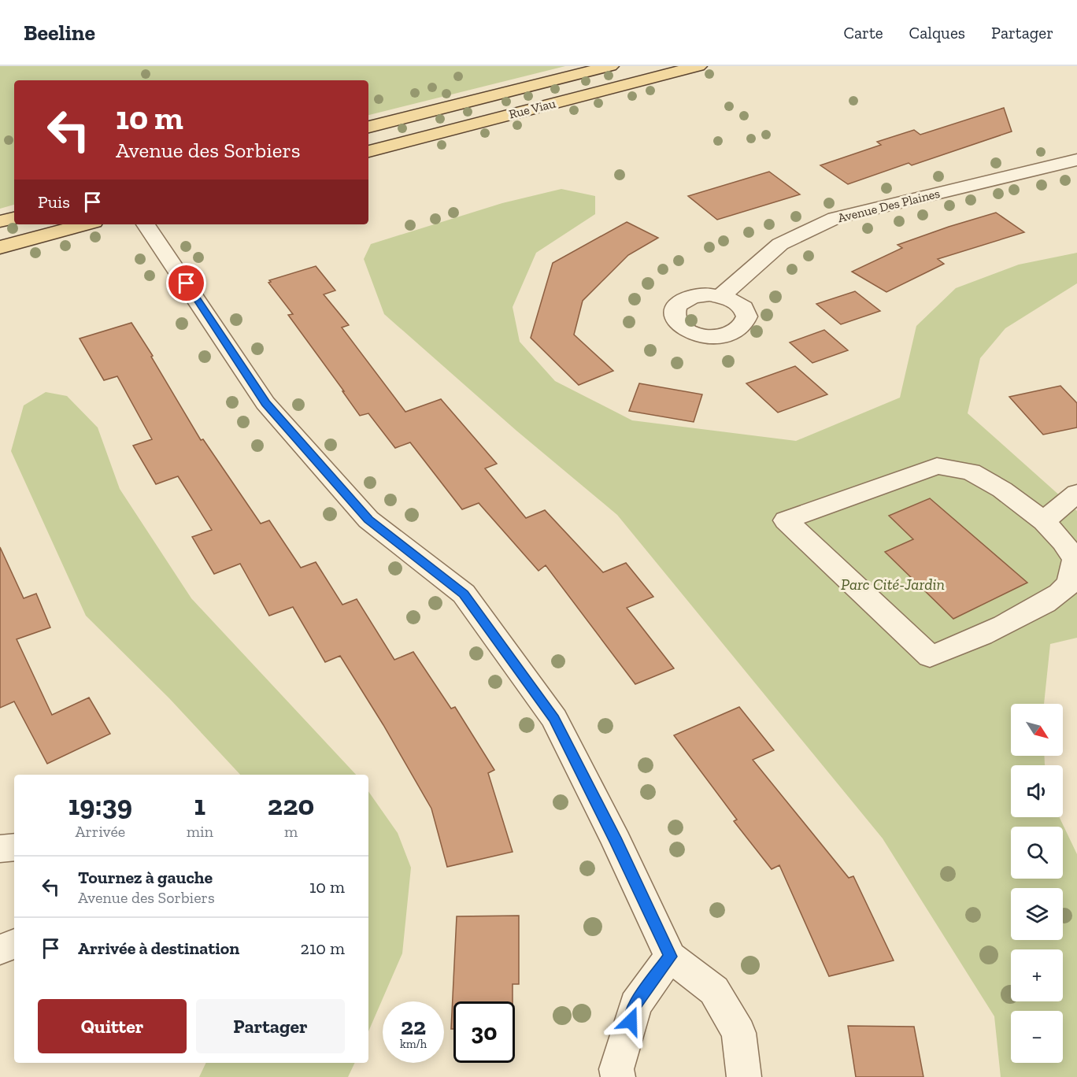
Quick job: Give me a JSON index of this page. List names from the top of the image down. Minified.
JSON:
{"streets":{"main road":["Rue Viau"],"street":["Avenue Des Plaines"]},"parks":["Parc Cité-Jardin"],"north":"bottom right","page":{"header":"Beeline","nav":["Carte","Calques","Partager"],"turn":["10 m","Avenue des Sorbiers"],"then":"Puis","map_buttons":["+","−"],"eta":["19:39","Arrivée","1","min","220","m"],"list":[{"name":"Tournez à gauche","note":"Avenue des Sorbiers","value":"10 m"},{"name":"Arrivée à destination","value":"210 m"}],"buttons":["Quitter","Partager"],"speed":"22 km/h","limit":"30"}}
